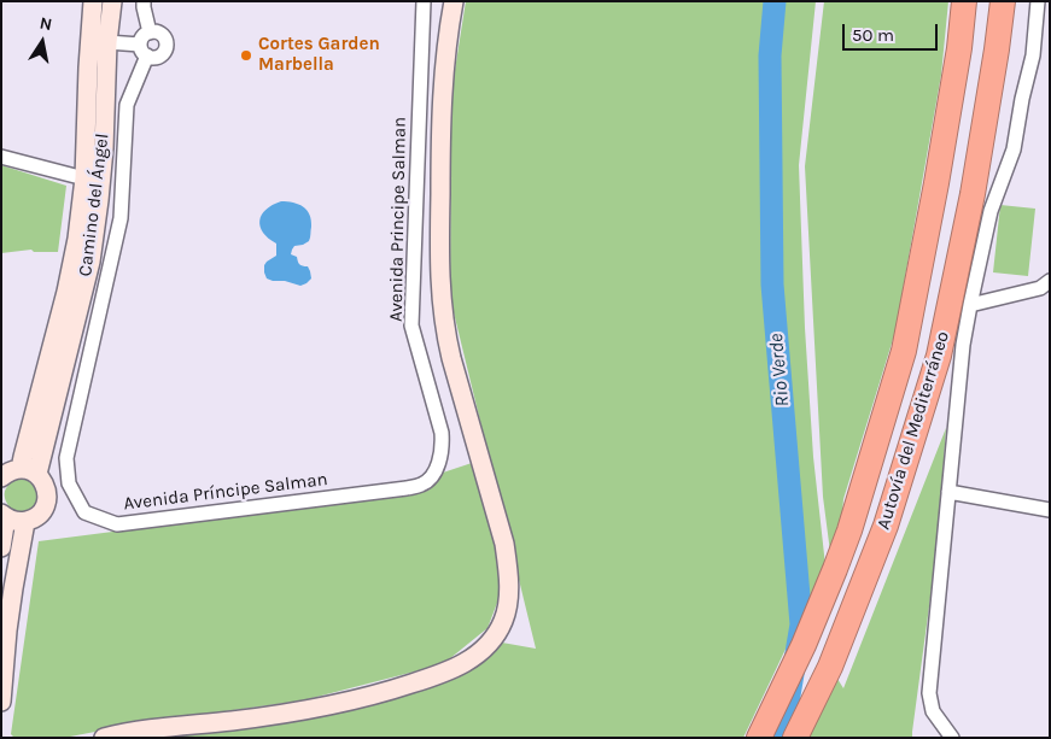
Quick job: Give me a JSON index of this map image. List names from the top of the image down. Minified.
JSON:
{"streets":{"highway":["Autovía del Mediterráneo"],"street":["Camino del Ángel","Avenida Principe Salman","Avenida Príncipe Salman"]},"crossings":[["Avenida Principe Salman","Avenida Príncipe Salman"]],"water":["Rio Verde"],"places":["Cortes Garden Marbella"],"scale_bar":"50 m","north":"top"}
